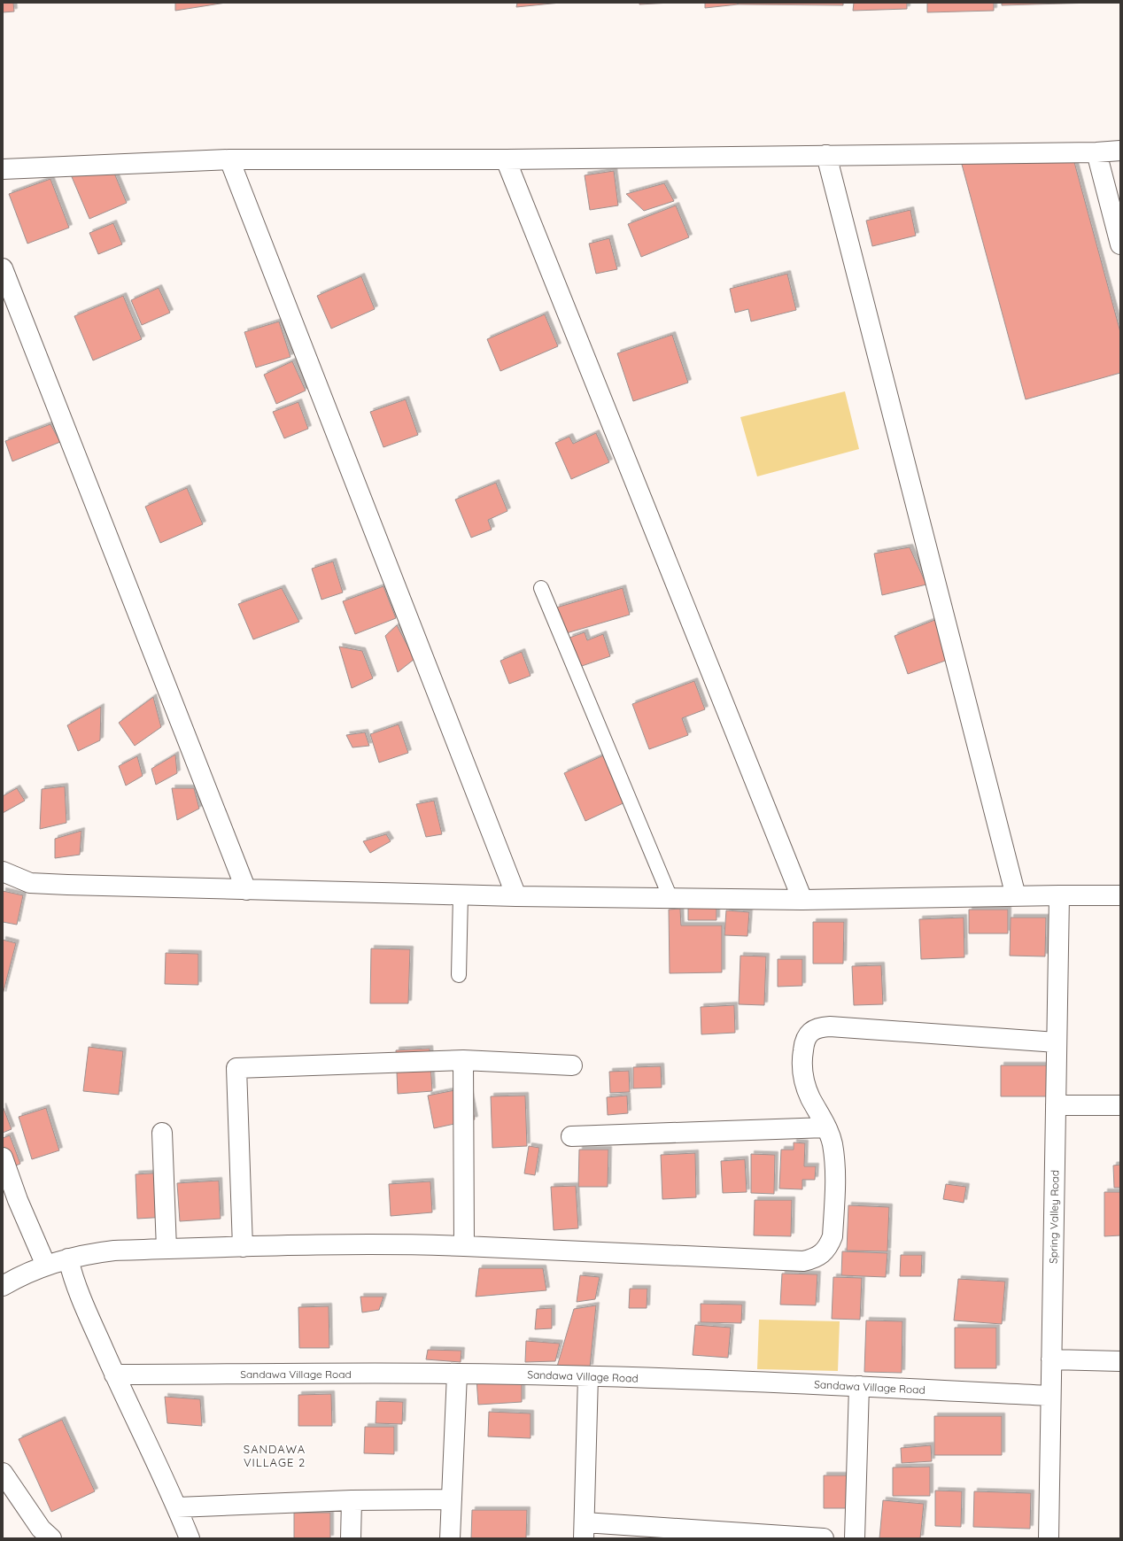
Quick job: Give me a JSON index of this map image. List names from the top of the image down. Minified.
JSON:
{"streets":{"street":["Spring Valley Road","Sandawa Village Road"]},"crossings":[["Spring Valley Road","Sandawa Village Road"]],"districts":["SANDAWA VILLAGE 2"]}
